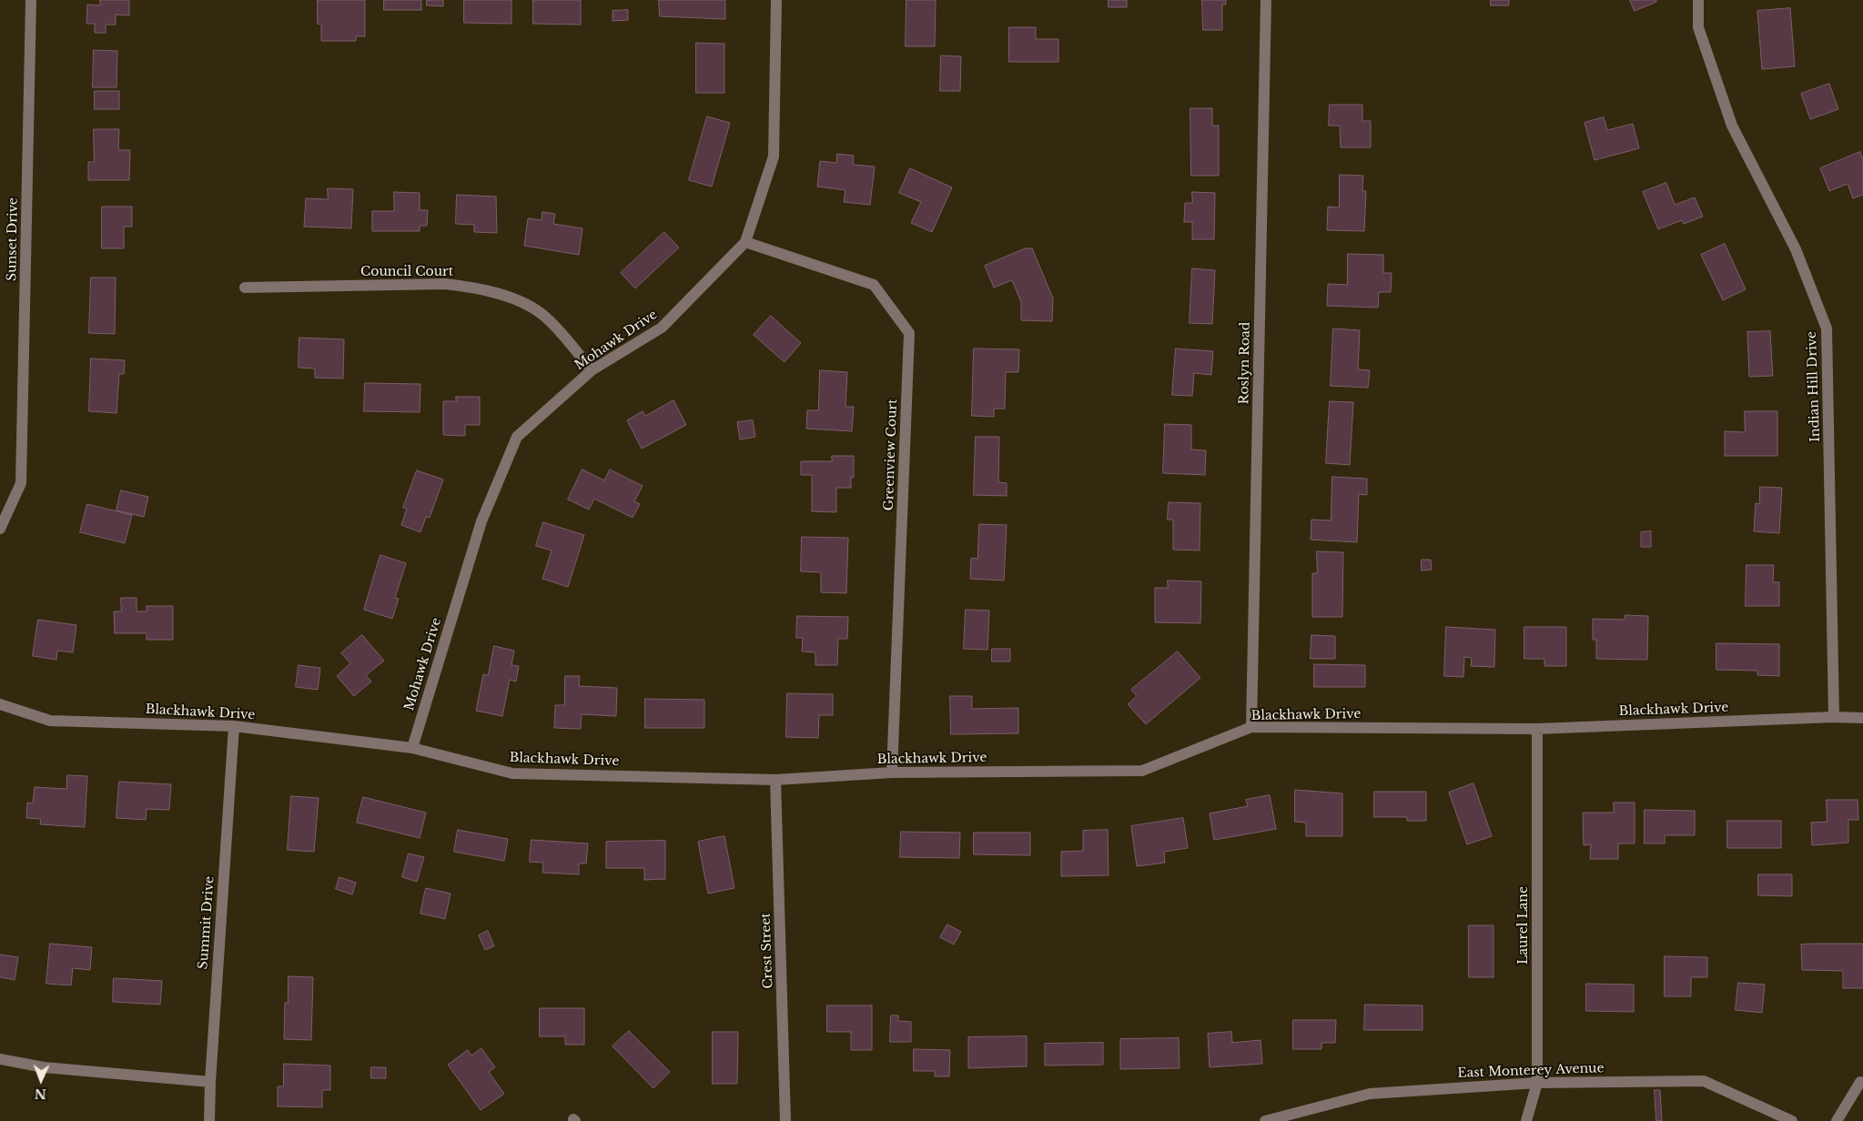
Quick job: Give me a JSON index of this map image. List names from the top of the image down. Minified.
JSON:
{"streets":{"street":["Sunset Drive","Council Court","Mohawk Drive","Roslyn Road","Indian Hill Drive","Greenview Court","Blackhawk Drive","Summit Drive","Laurel Lane","Crest Street","East Monterey Avenue"]},"crossings":[["Council Court","Mohawk Drive"],["Mohawk Drive","Greenview Court"],["Mohawk Drive","Blackhawk Drive"],["Roslyn Road","Blackhawk Drive"],["Indian Hill Drive","Blackhawk Drive"],["Greenview Court","Blackhawk Drive"],["Blackhawk Drive","Summit Drive"],["Blackhawk Drive","Laurel Lane"],["Blackhawk Drive","Crest Street"],["Laurel Lane","East Monterey Avenue"]],"north":"bottom"}
